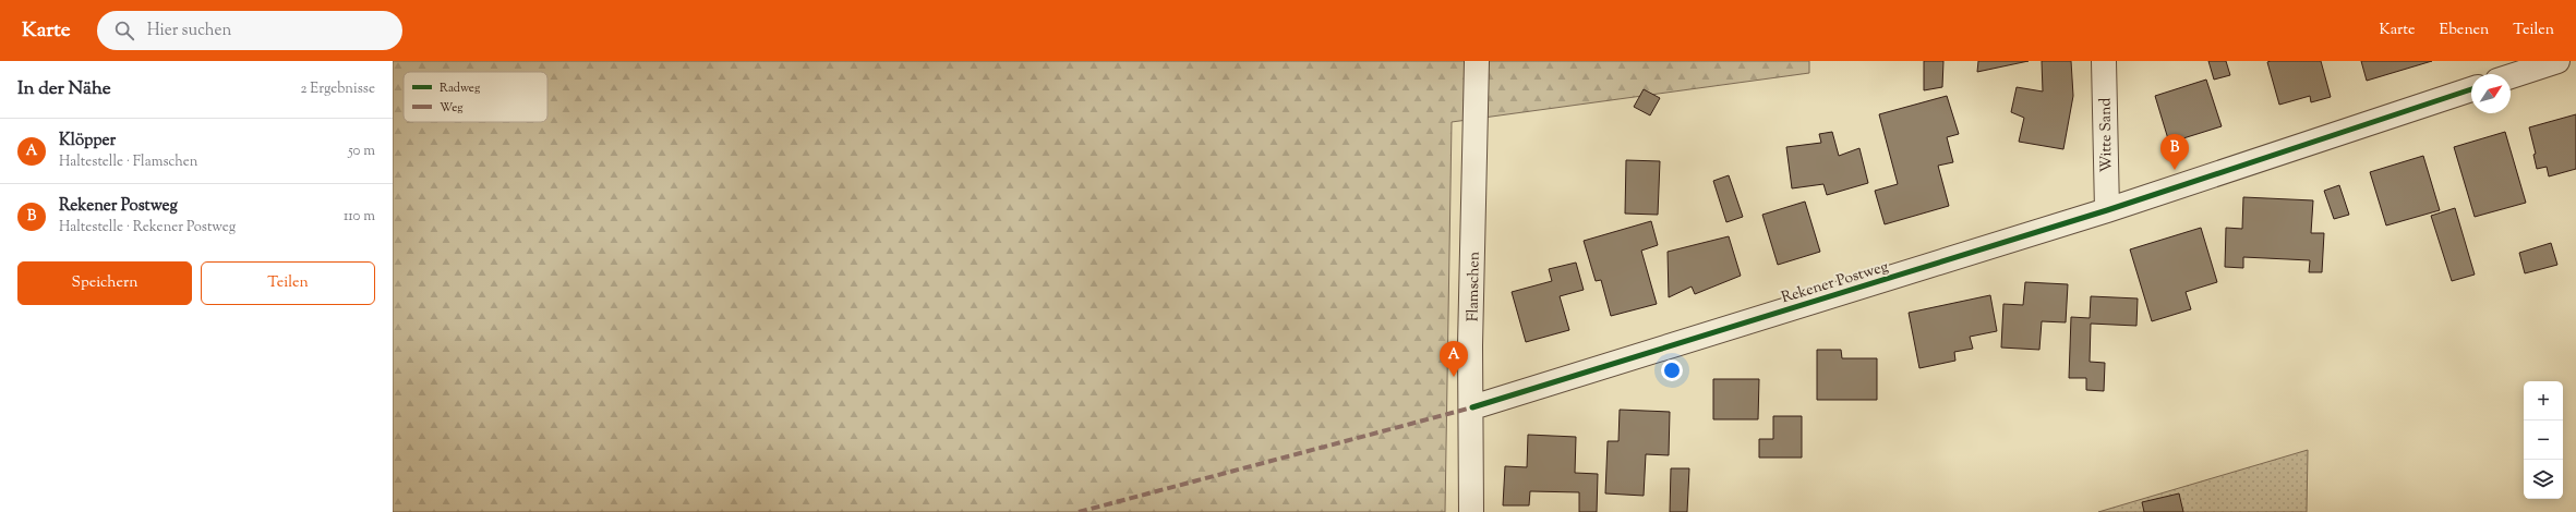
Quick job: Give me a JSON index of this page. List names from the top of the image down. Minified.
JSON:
{"streets":{"street":["Witte Sand","Rekener Postweg","Flamschen"]},"crossings":[["Witte Sand","Rekener Postweg"],["Rekener Postweg","Flamschen"]],"legend":["Radweg","Weg"],"north":"top right","page":{"header":"Karte","search":"Hier suchen","nav":["Karte","Ebenen","Teilen"],"heading":["In der Nähe","2 Ergebnisse"],"list":[{"mark":"A","name":"Klöpper","note":"Haltestelle · Flamschen","value":"50 m"},{"mark":"B","name":"Rekener Postweg","note":"Haltestelle · Rekener Postweg","value":"110 m"}],"pins":["B","A"],"buttons":["Speichern","Teilen"],"map_buttons":["+","−"]}}
